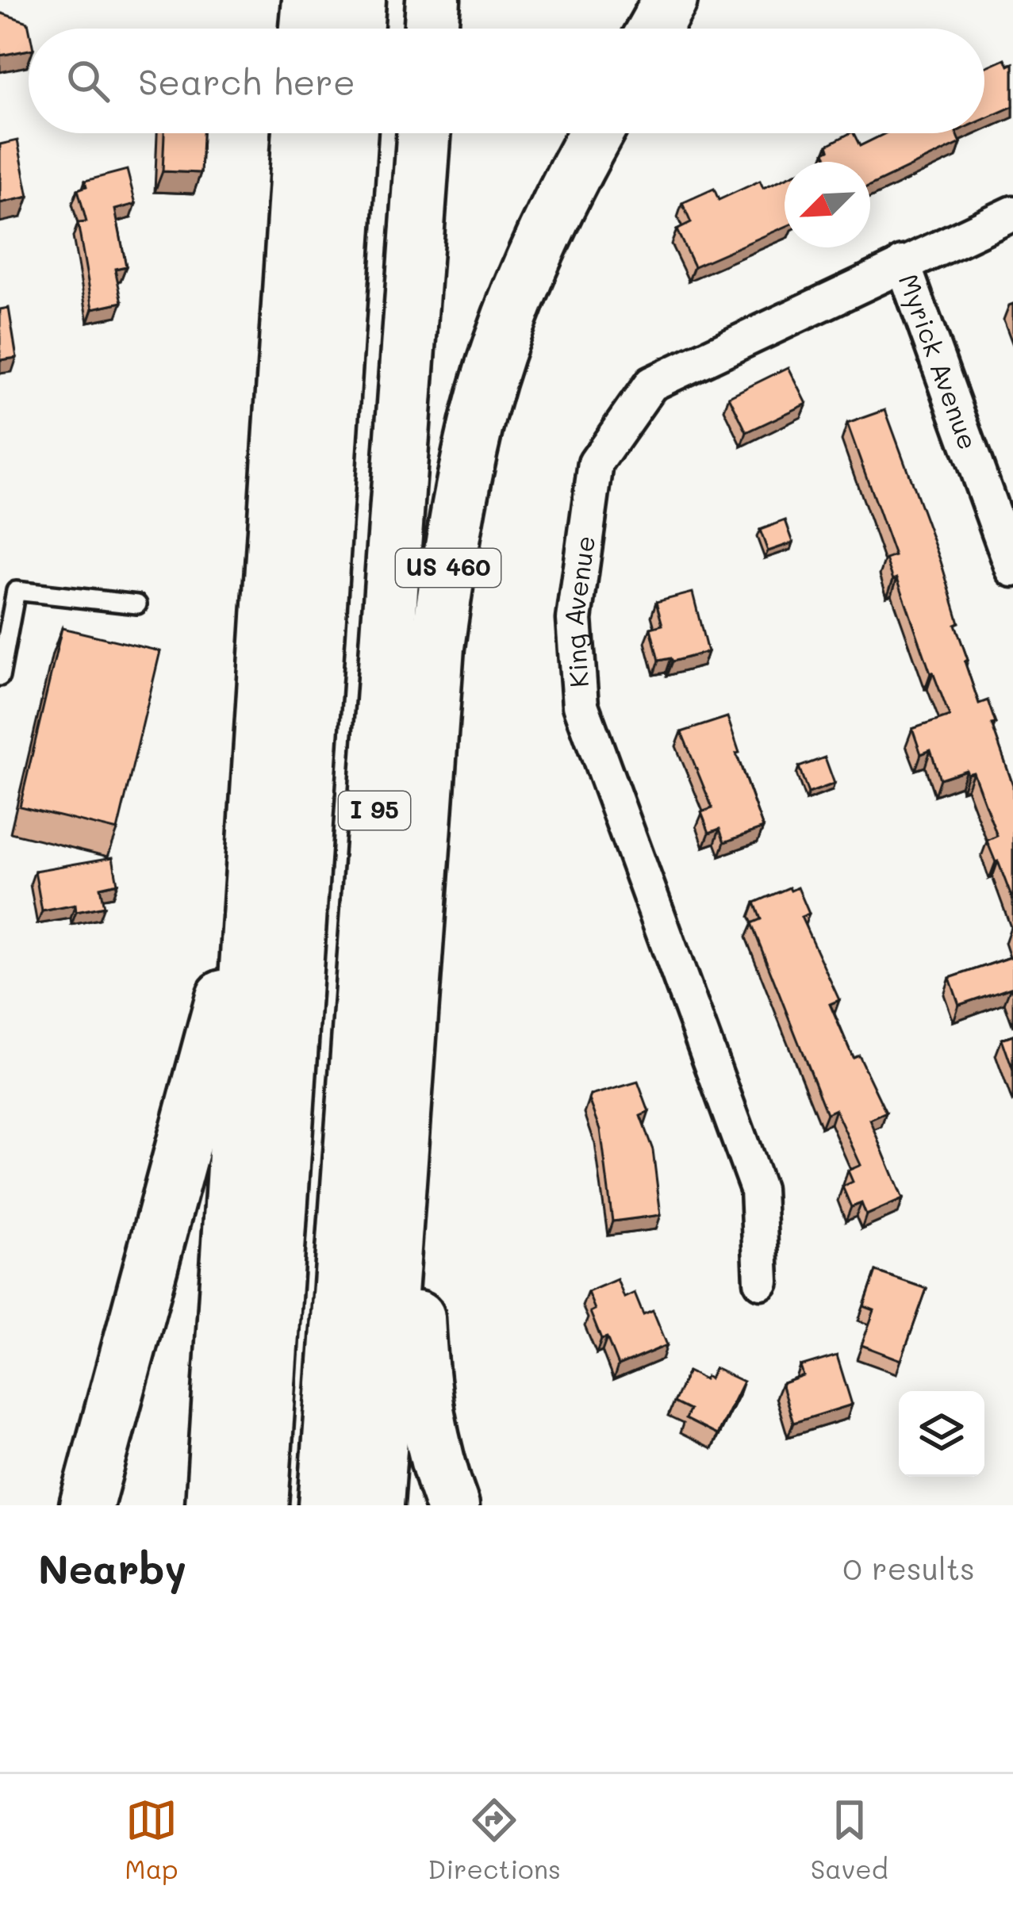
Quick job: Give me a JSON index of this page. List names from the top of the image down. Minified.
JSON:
{"streets":{"highway":["US 460","I 95"],"street":["Myrick Avenue","King Avenue"]},"crossings":[["Myrick Avenue","King Avenue"]],"north":"bottom left","page":{"search":"Search here","heading":["Nearby","0 results"],"nav":["Map","Directions","Saved"]}}
